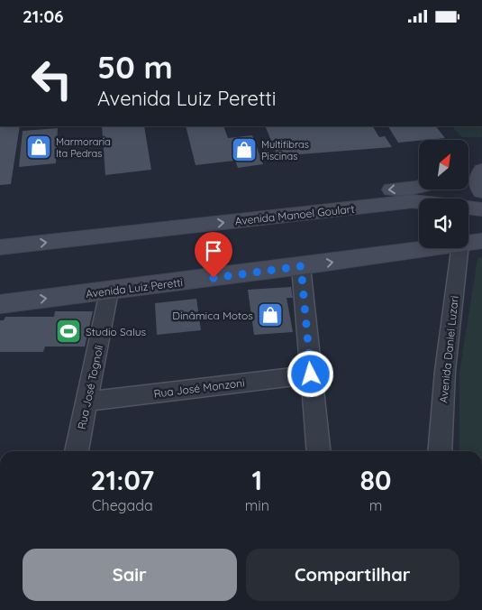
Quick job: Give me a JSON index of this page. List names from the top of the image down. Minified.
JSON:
{"streets":{"main road":["Avenida Manoel Goulart","Avenida Luiz Peretti"],"street":["Avenida Daniel Luzari","Rua José Tognoli","Rua José Monzoni"]},"crossings":[["Avenida Luiz Peretti","Rua José Tognoli"],["Rua José Tognoli","Rua José Monzoni"]],"one_way":["Avenida Luiz Peretti"],"places":{"shop":["Marmoraria Ita Pedras","Multifibras Piscinas","Dinâmica Motos"],"sports":["Studio Salus"]},"north":"top right","page":{"status":"21:06","turn":["50 m","Avenida Luiz Peretti"],"eta":["21:07","Chegada","1","min","80","m"],"buttons":["Sair","Compartilhar"]}}
